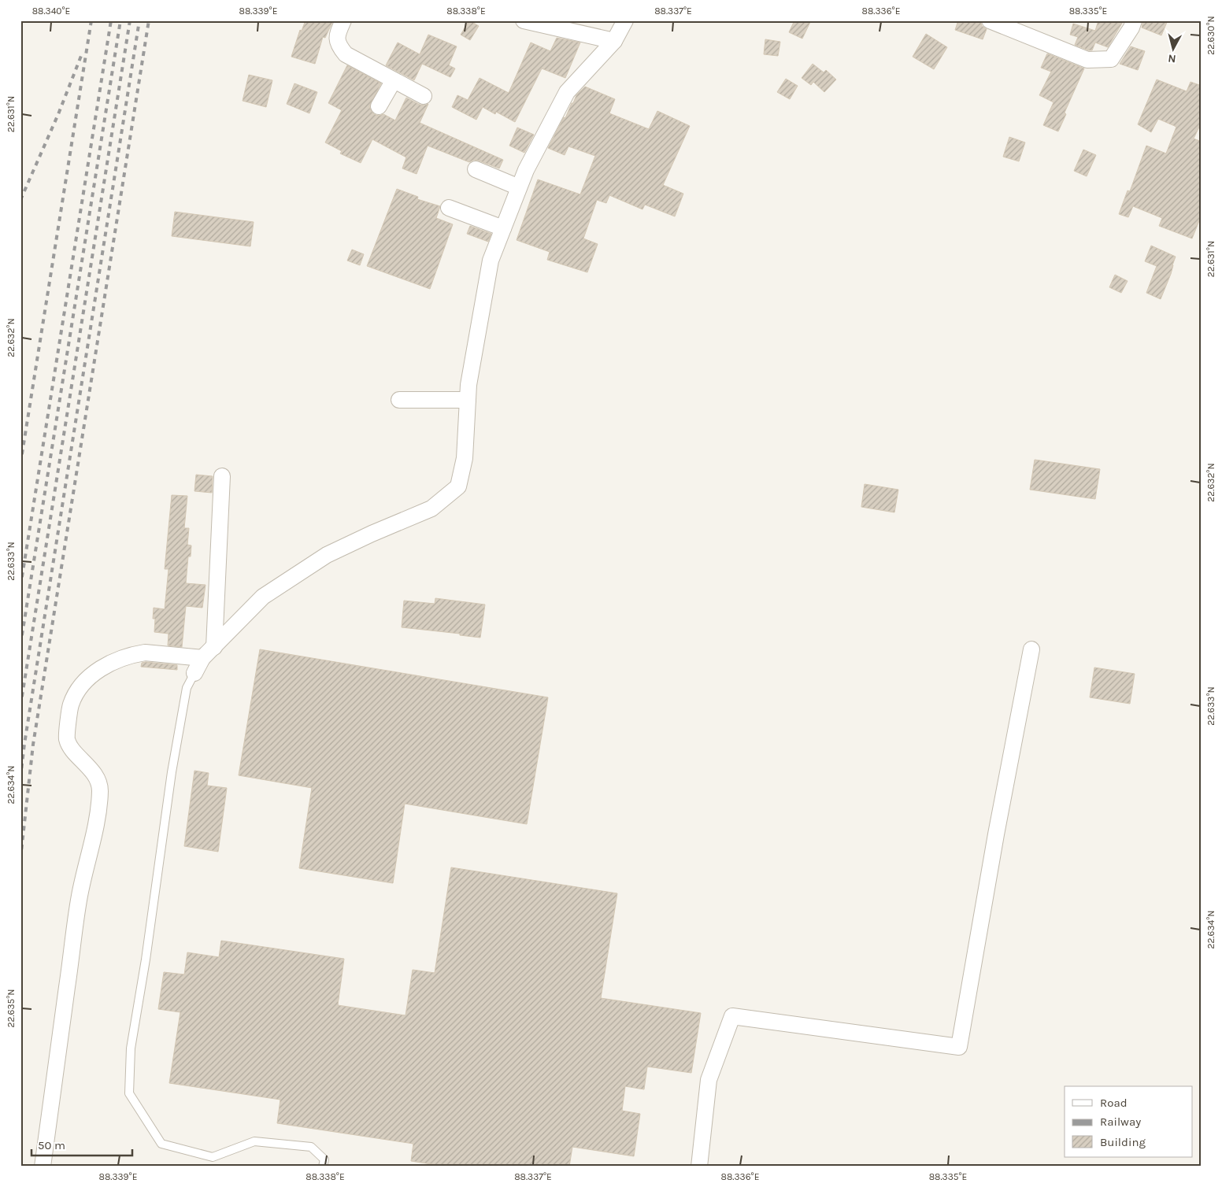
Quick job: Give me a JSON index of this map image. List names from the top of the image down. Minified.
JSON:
{"legend":["Road","Railway","Building"],"scale_bar":"50 m","north":"bottom","coordinates":["88.340°E","88.339°E","88.338°E","88.337°E","88.336°E","88.335°E","22.630°N","22.631°N","22.632°N","22.633°N","22.634°N","22.635°N"]}
